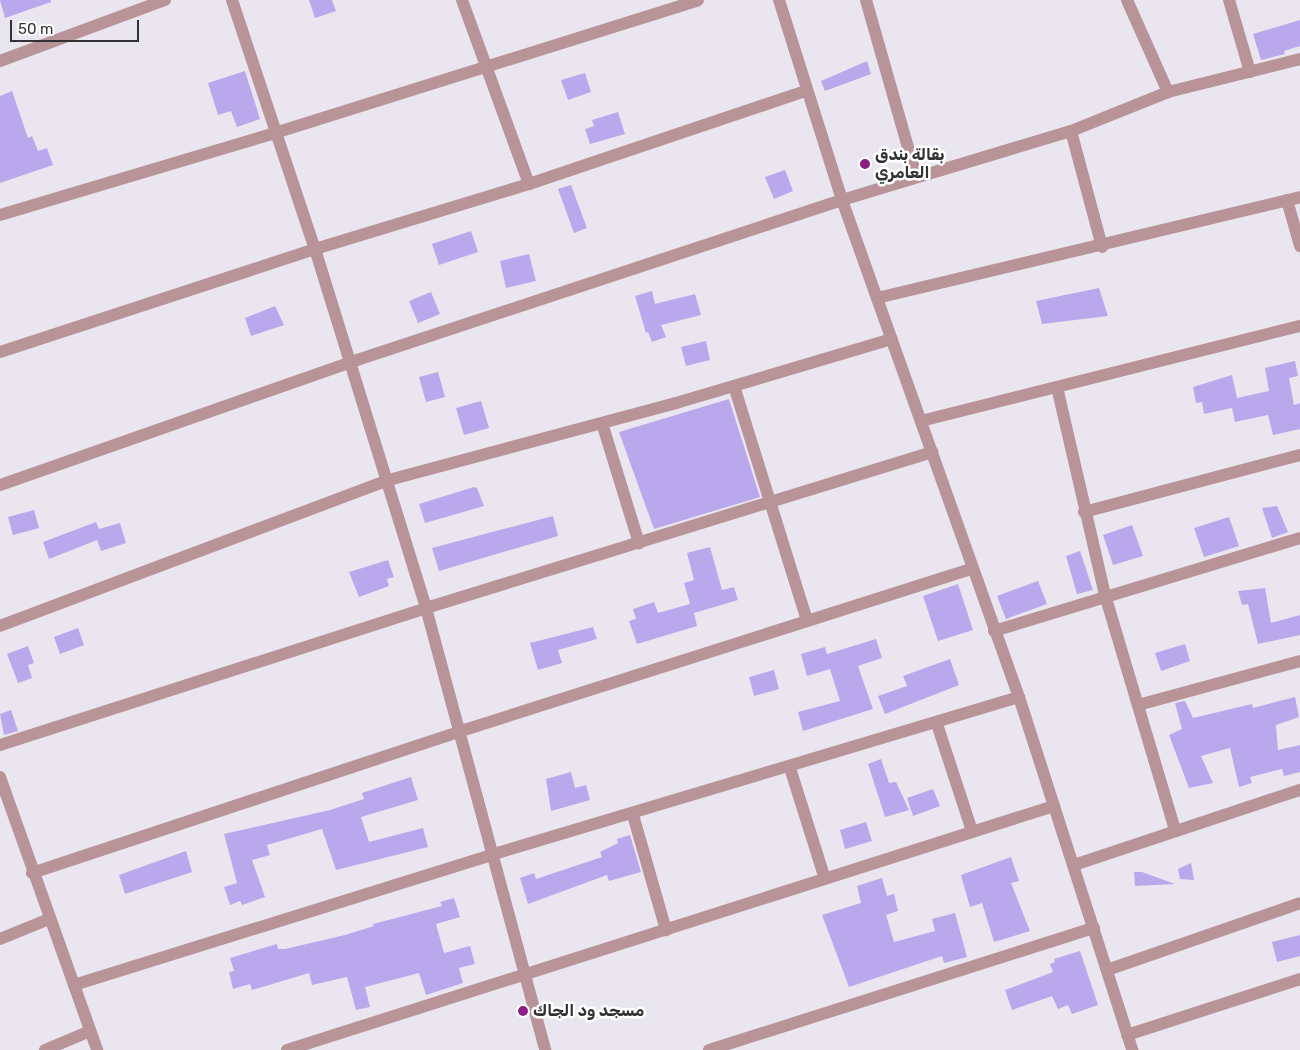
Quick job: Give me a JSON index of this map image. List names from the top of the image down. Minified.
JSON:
{"places":["بقالة بندق العامري","مسجد ود الجاك"],"scale_bar":"50 m"}
